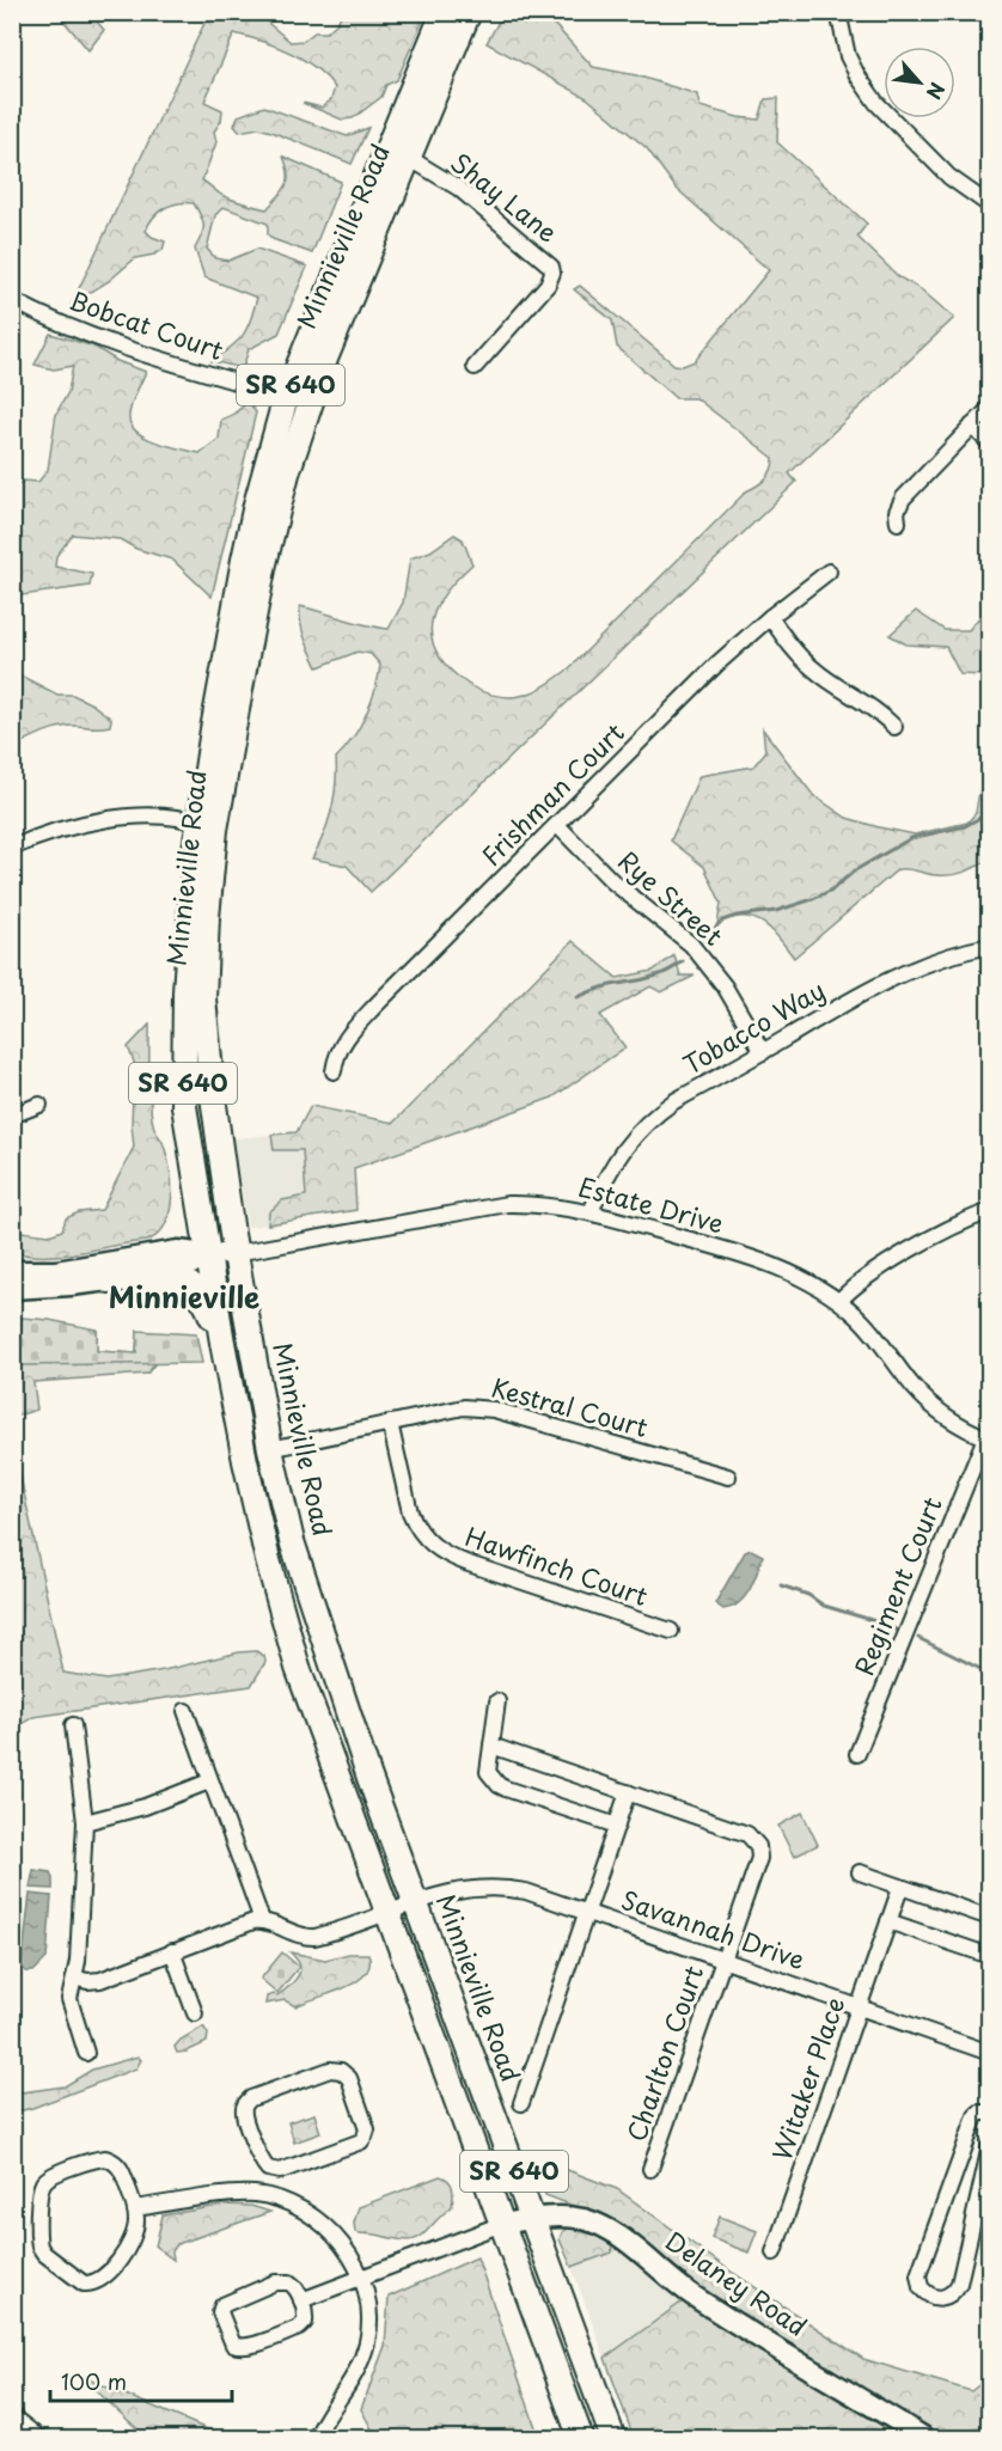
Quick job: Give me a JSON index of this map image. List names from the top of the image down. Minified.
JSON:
{"streets":{"main road":["Minnieville Road","SR 640"],"street":["Shay Lane","Bobcat Court","Frishman Court","Rye Street","Tobacco Way","Estate Drive","Kestral Court","Hawfinch Court","Regiment Court","Savannah Drive","Charlton Court","Witaker Place","Delaney Road"]},"crossings":[["Shay Lane","Minnieville Road"],["Minnieville Road","Bobcat Court"],["Minnieville Road","Estate Drive"],["Minnieville Road","Kestral Court"],["Minnieville Road","Savannah Drive"],["Minnieville Road","Delaney Road"],["Frishman Court","Rye Street"],["Rye Street","Tobacco Way"],["Tobacco Way","Estate Drive"],["Estate Drive","Regiment Court"],["Kestral Court","Hawfinch Court"],["Savannah Drive","Charlton Court"],["Savannah Drive","Witaker Place"]],"districts":["Minnieville"],"scale_bar":"100 m","north":"bottom right"}
